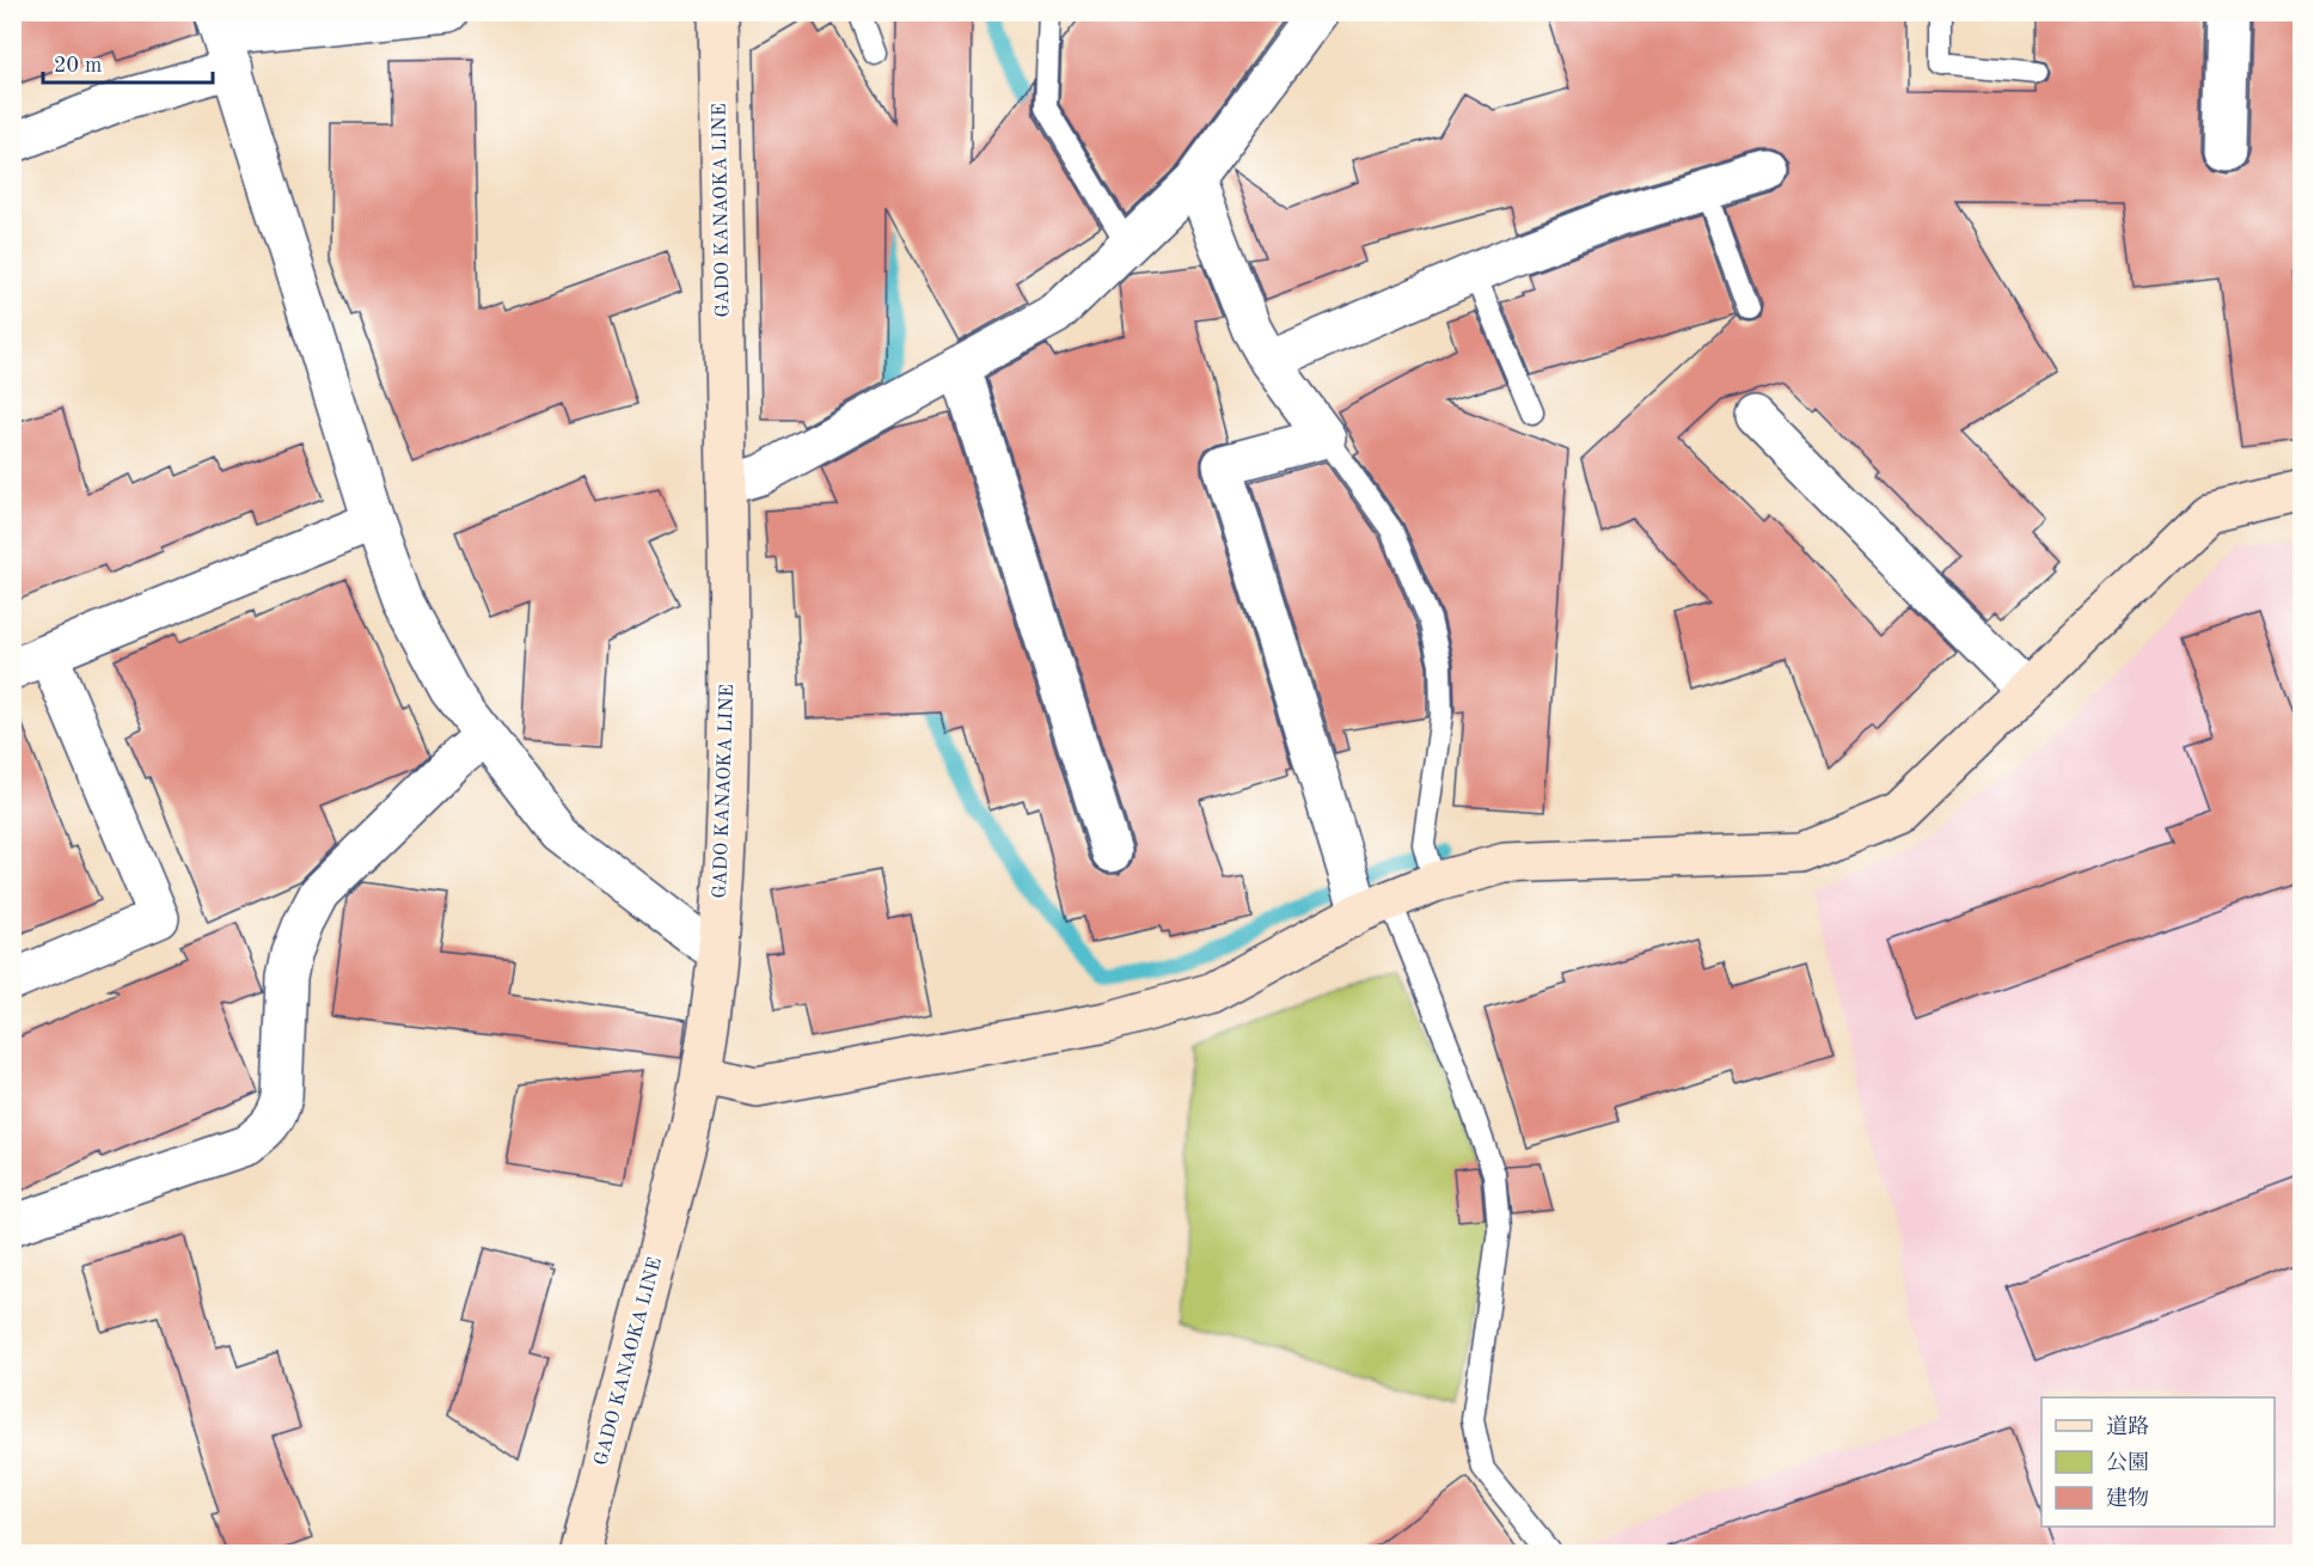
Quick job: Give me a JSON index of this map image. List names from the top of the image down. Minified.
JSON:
{"streets":{"street":["GADO KANAOKA LINE"]},"legend":["道路","公園","建物"],"scale_bar":"20 m"}
